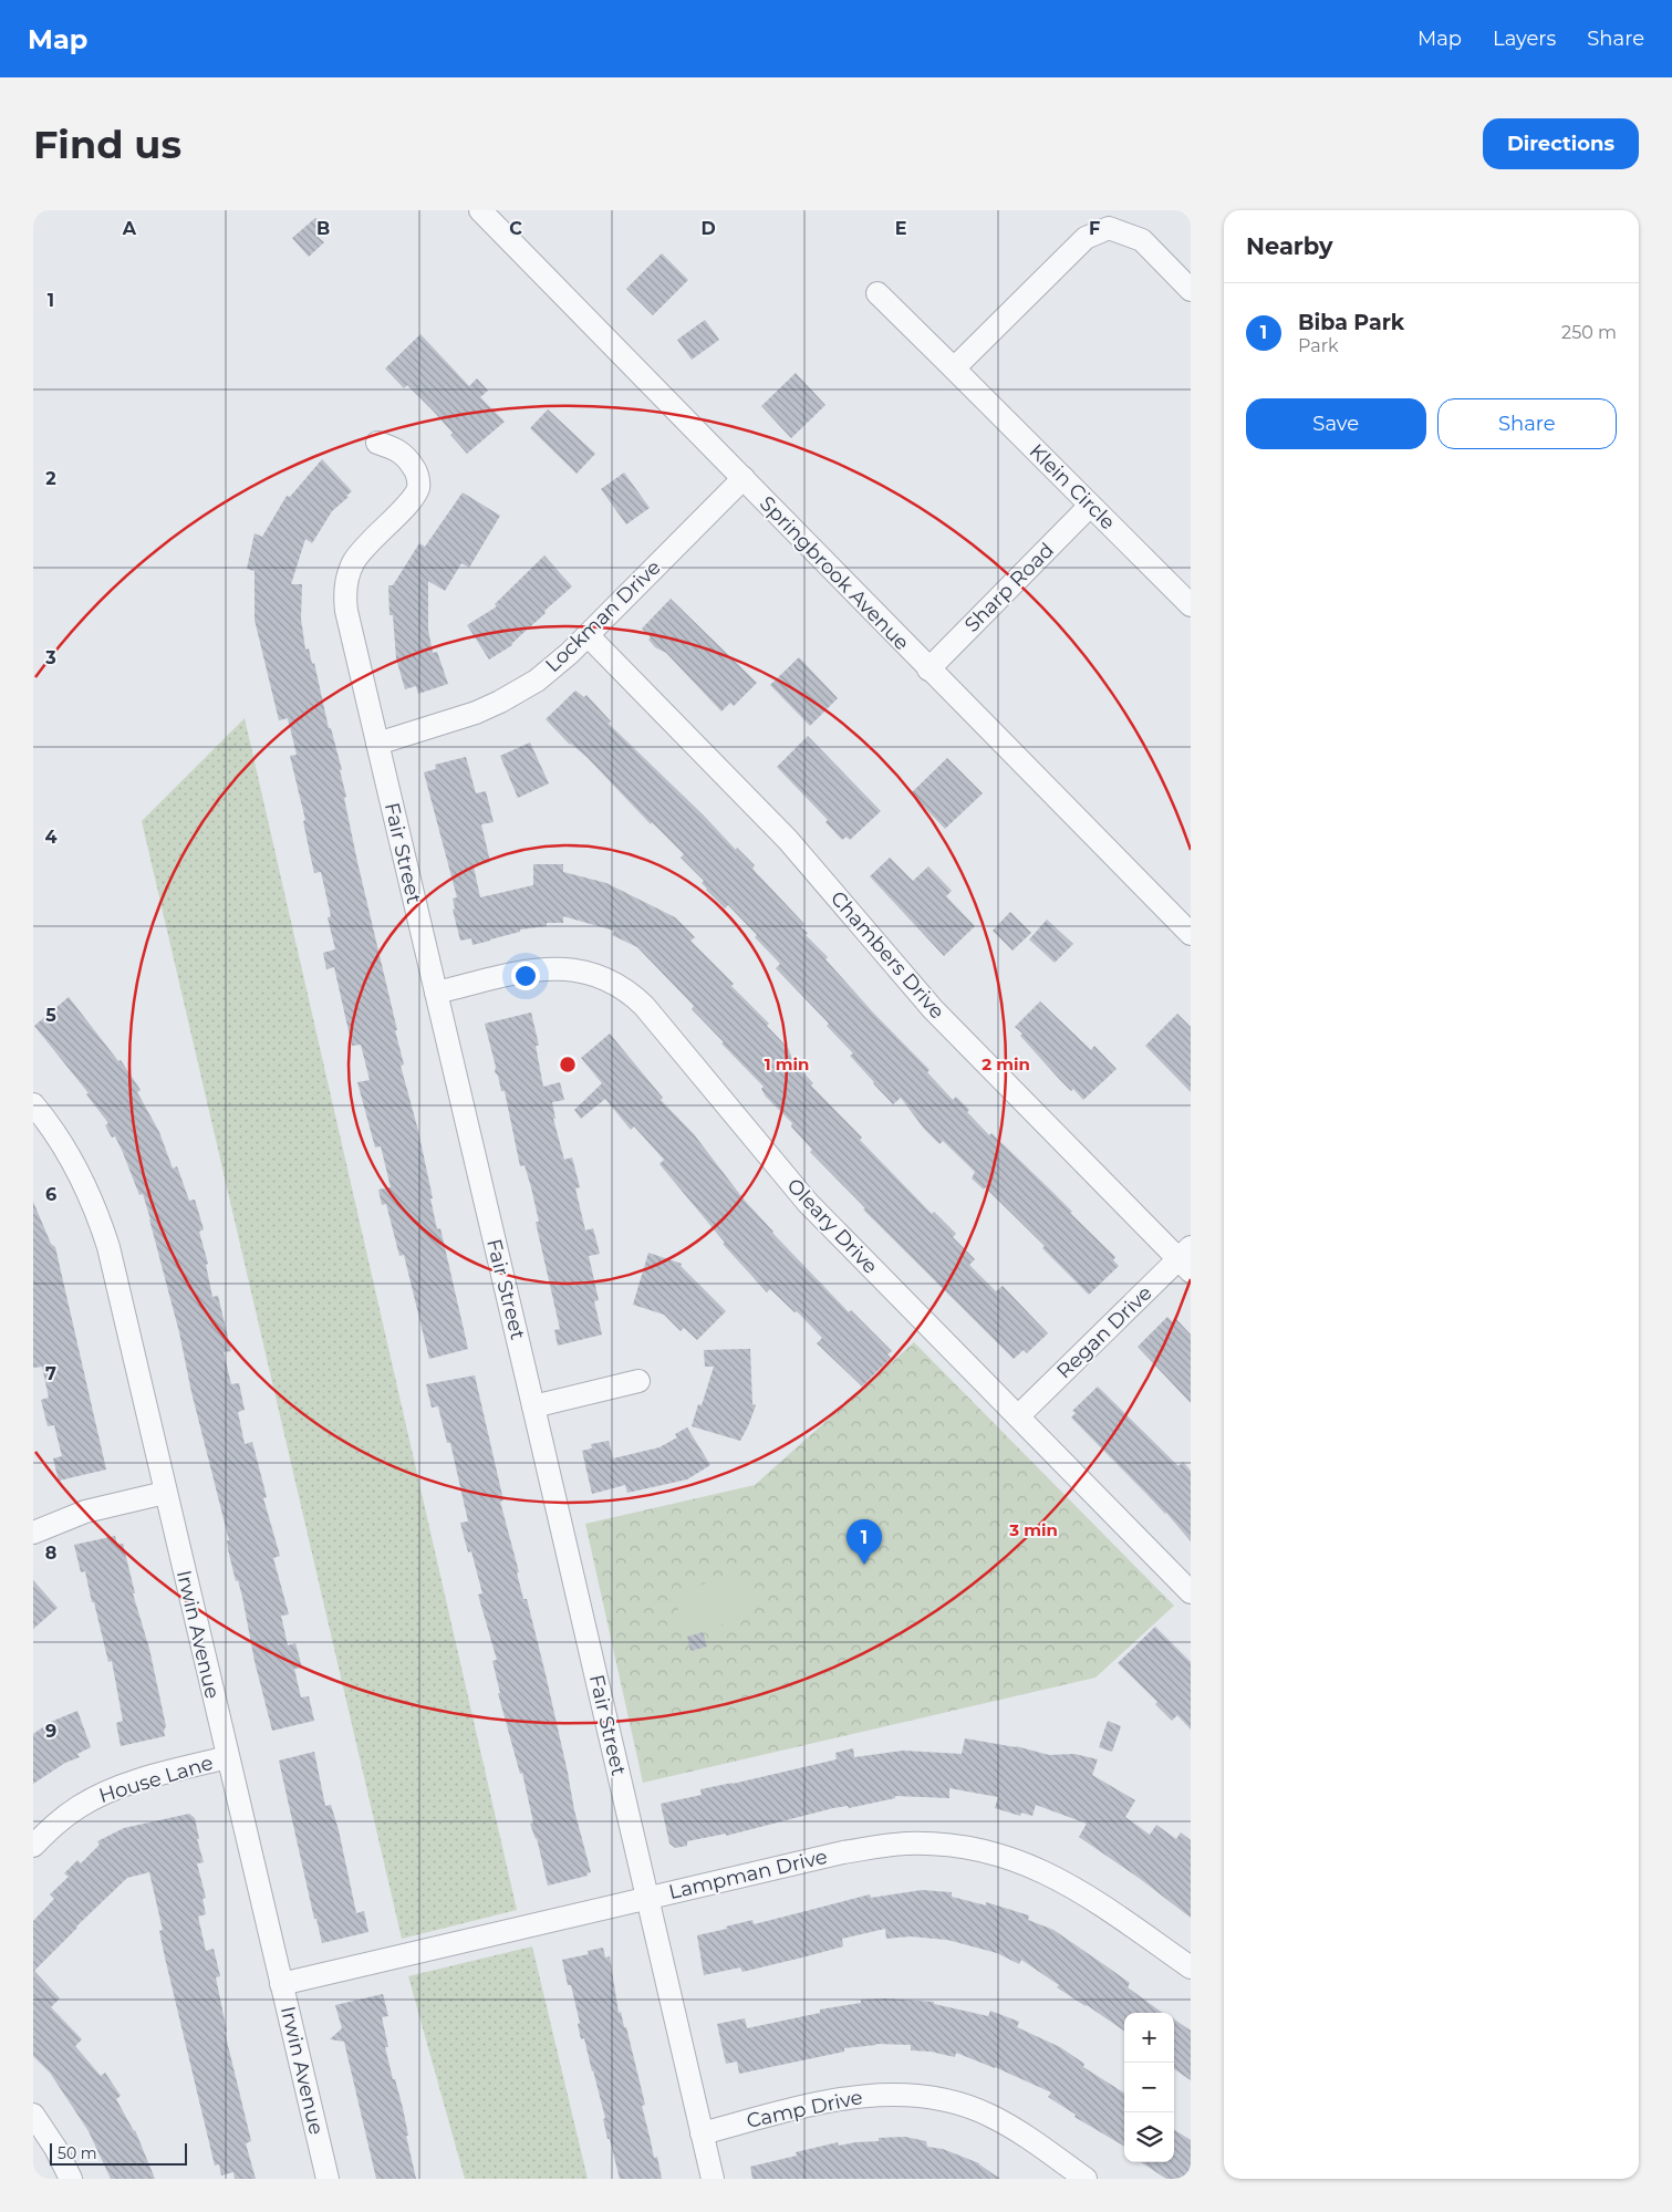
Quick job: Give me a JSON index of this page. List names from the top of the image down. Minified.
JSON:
{"streets":{"street":["Klein Circle","Springbrook Avenue","Sharp Road","Lockman Drive","Fair Street","Chambers Drive","Oleary Drive","Regan Drive","Irwin Avenue","House Lane","Lampman Drive","Camp Drive"]},"crossings":[["Klein Circle","Sharp Road"],["Springbrook Avenue","Sharp Road"],["Springbrook Avenue","Lockman Drive"],["Lockman Drive","Fair Street"],["Lockman Drive","Chambers Drive"],["Fair Street","Oleary Drive"],["Fair Street","Lampman Drive"],["Fair Street","Camp Drive"],["Chambers Drive","Regan Drive"],["Oleary Drive","Regan Drive"],["Irwin Avenue","House Lane"],["Irwin Avenue","Lampman Drive"]],"scale_bar":"50 m","page":{"header":"Map","nav":["Map","Layers","Share"],"buttons":["Directions",["Save","Share"]],"title":"Find us","heading":"Nearby","list":[{"mark":"1","name":"Biba Park","note":"Park","value":"250 m"}],"pins":"1","map_buttons":["+","−"],"scale":"50 m"},"grid":{"columns":["A","B","C","D","E","F"],"rows":["1","2","3","4","5","6","7","8","9"]},"rings":["1 min","2 min","3 min"]}
